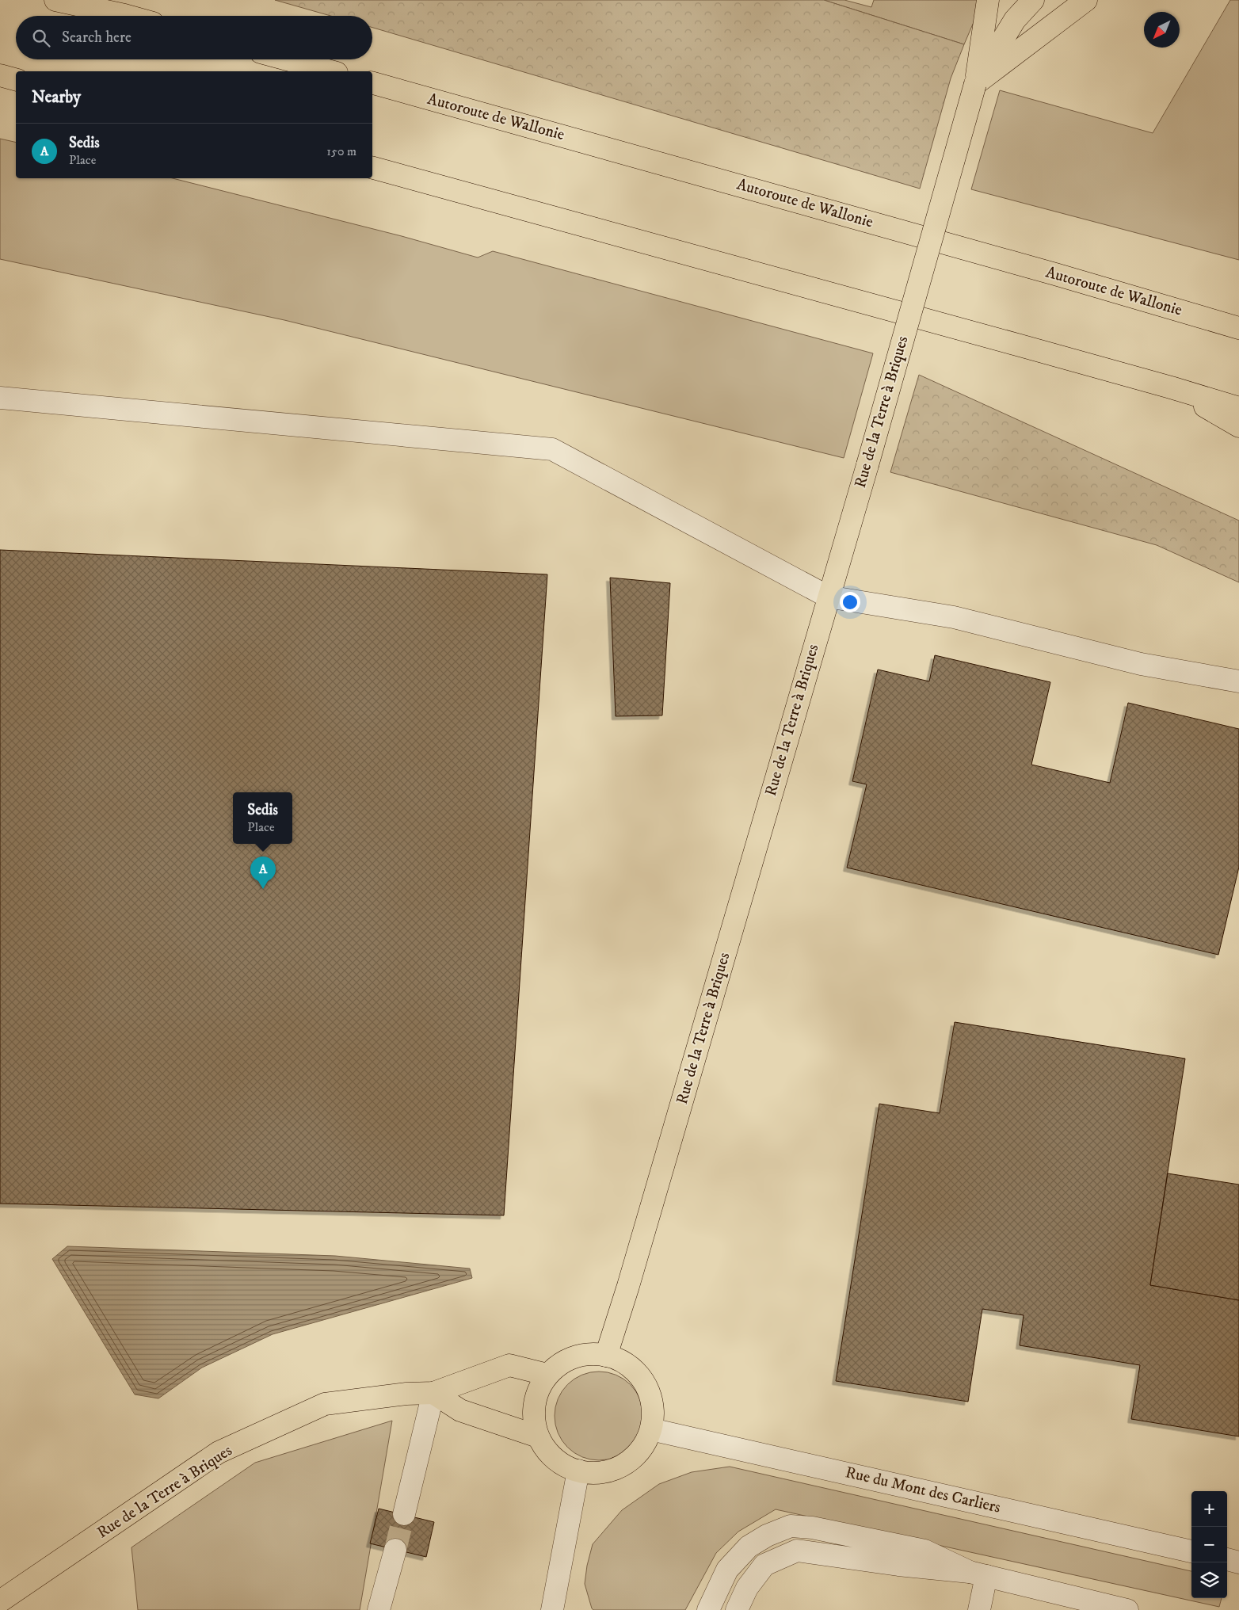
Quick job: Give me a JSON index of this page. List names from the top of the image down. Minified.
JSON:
{"streets":{"main road":["Autoroute de Wallonie","Rue de la Terre à Briques"],"street":["Rue du Mont des Carliers"]},"crossings":[["Rue de la Terre à Briques","Rue du Mont des Carliers"]],"north":"bottom left","page":{"search":"Search here","heading":"Nearby","list":[{"mark":"A","name":"Sedis","note":"Place","value":"150 m"}],"popup":["Sedis","Place"],"pins":"A","map_buttons":["+","−"]}}
